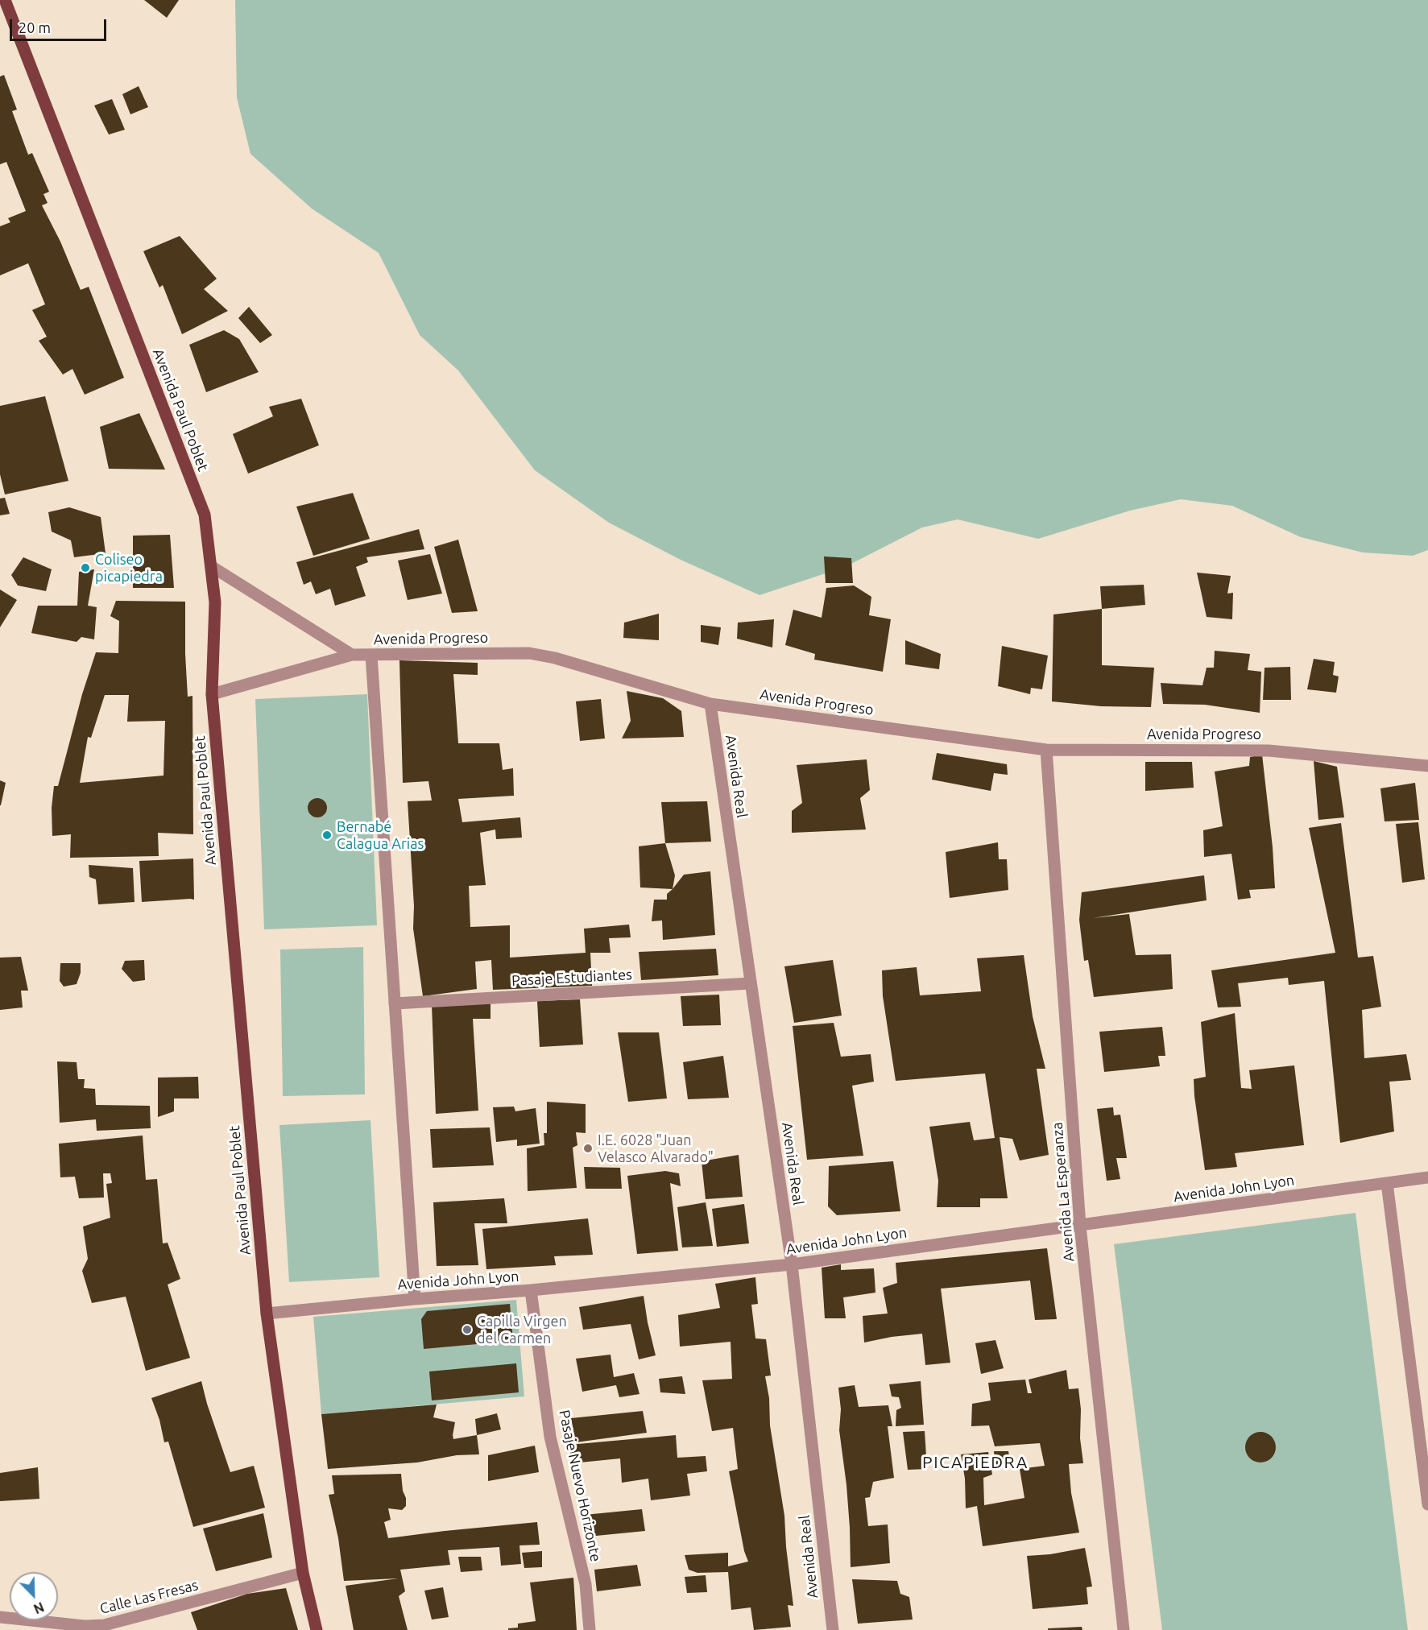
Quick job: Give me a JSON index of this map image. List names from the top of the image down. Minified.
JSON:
{"streets":{"main road":["Avenida Paul Poblet"],"street":["Avenida Progreso","Avenida Real","Pasaje Estudiantes","Avenida John Lyon","Avenida La Esperanza","Pasaje Nuevo Horizonte","Calle Las Fresas"]},"crossings":[["Avenida Paul Poblet","Avenida Progreso"],["Avenida Paul Poblet","Avenida John Lyon"],["Avenida Paul Poblet","Calle Las Fresas"],["Avenida Progreso","Avenida Real"],["Avenida Progreso","Avenida La Esperanza"],["Avenida Real","Pasaje Estudiantes"],["Avenida Real","Avenida John Lyon"],["Avenida John Lyon","Avenida La Esperanza"],["Avenida John Lyon","Pasaje Nuevo Horizonte"]],"districts":["PICAPIEDRA"],"places":["Coliseo picapiedra","Bernabé Calagua Arias","I.E. 6028 \"Juan Velasco Alvarado\"","Capilla Virgen del Carmen"],"scale_bar":"20 m","north":"bottom right"}
